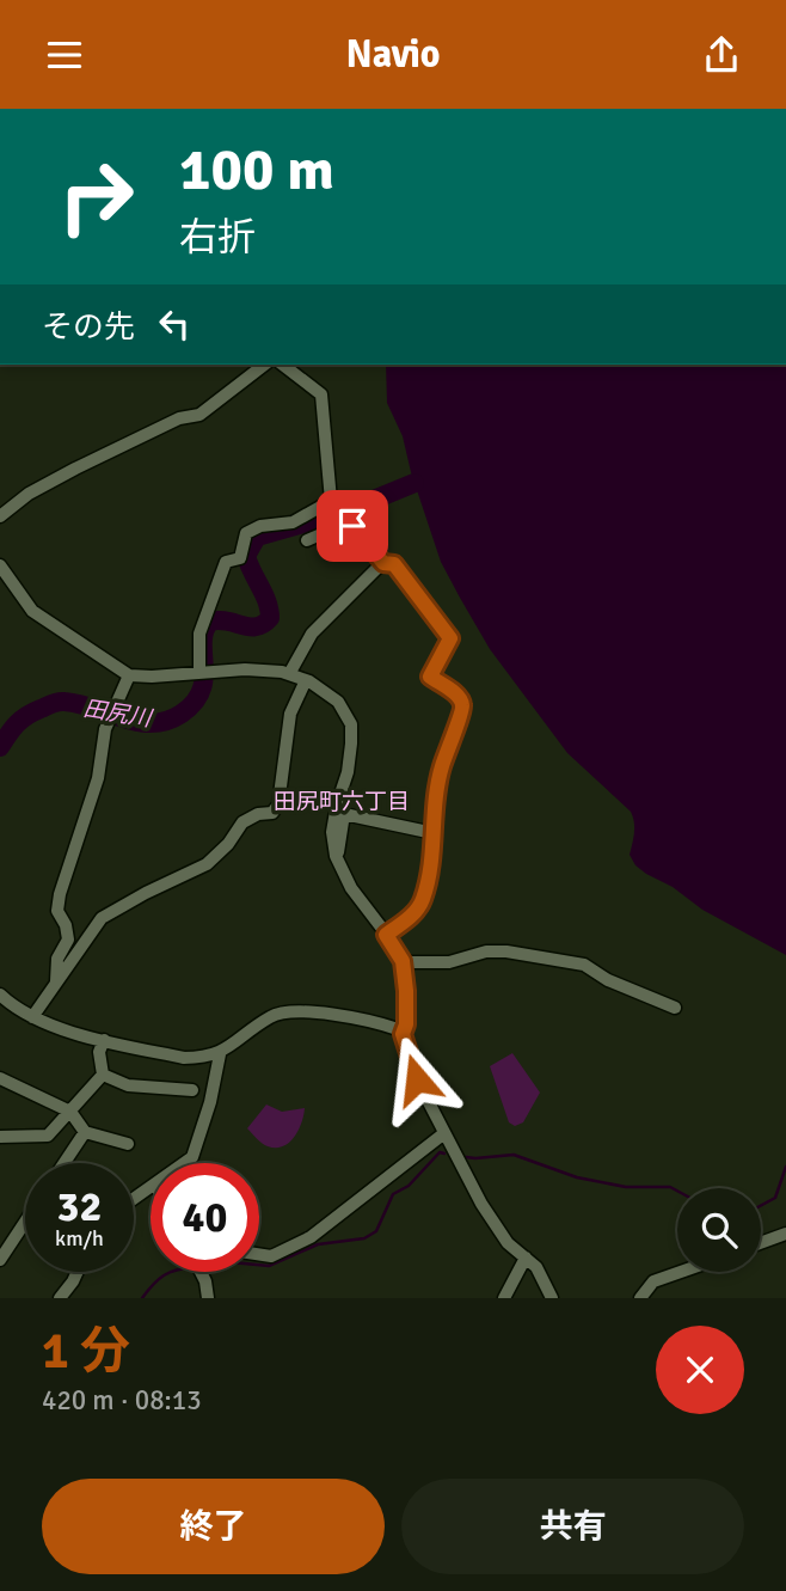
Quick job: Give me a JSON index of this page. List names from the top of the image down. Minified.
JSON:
{"districts":["田尻町六丁目"],"water":["田尻川"],"page":{"header":"Navio","turn":["100 m","右折"],"then":"その先","speed":"32 km/h","limit":"40","heading":["1 分","420 m · 08:13"],"buttons":["終了","共有"]}}
